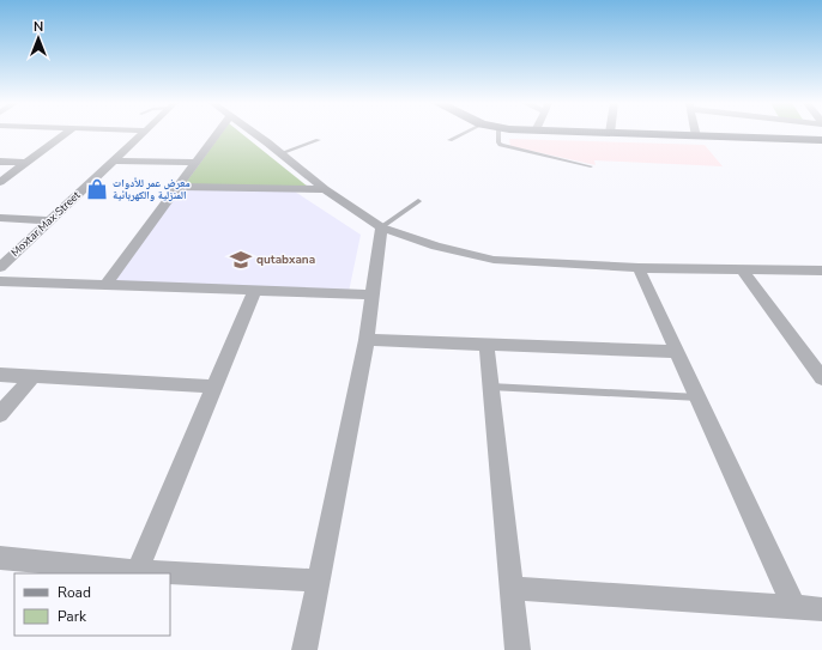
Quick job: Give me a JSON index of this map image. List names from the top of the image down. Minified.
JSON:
{"streets":{"street":["Moxtar Max Street"]},"places":{"shop":["معرض عمر للأدوات المنزلية والكهربائية"],"school or university":["qutabxana"]},"legend":["Road","Park"],"north":"top"}
